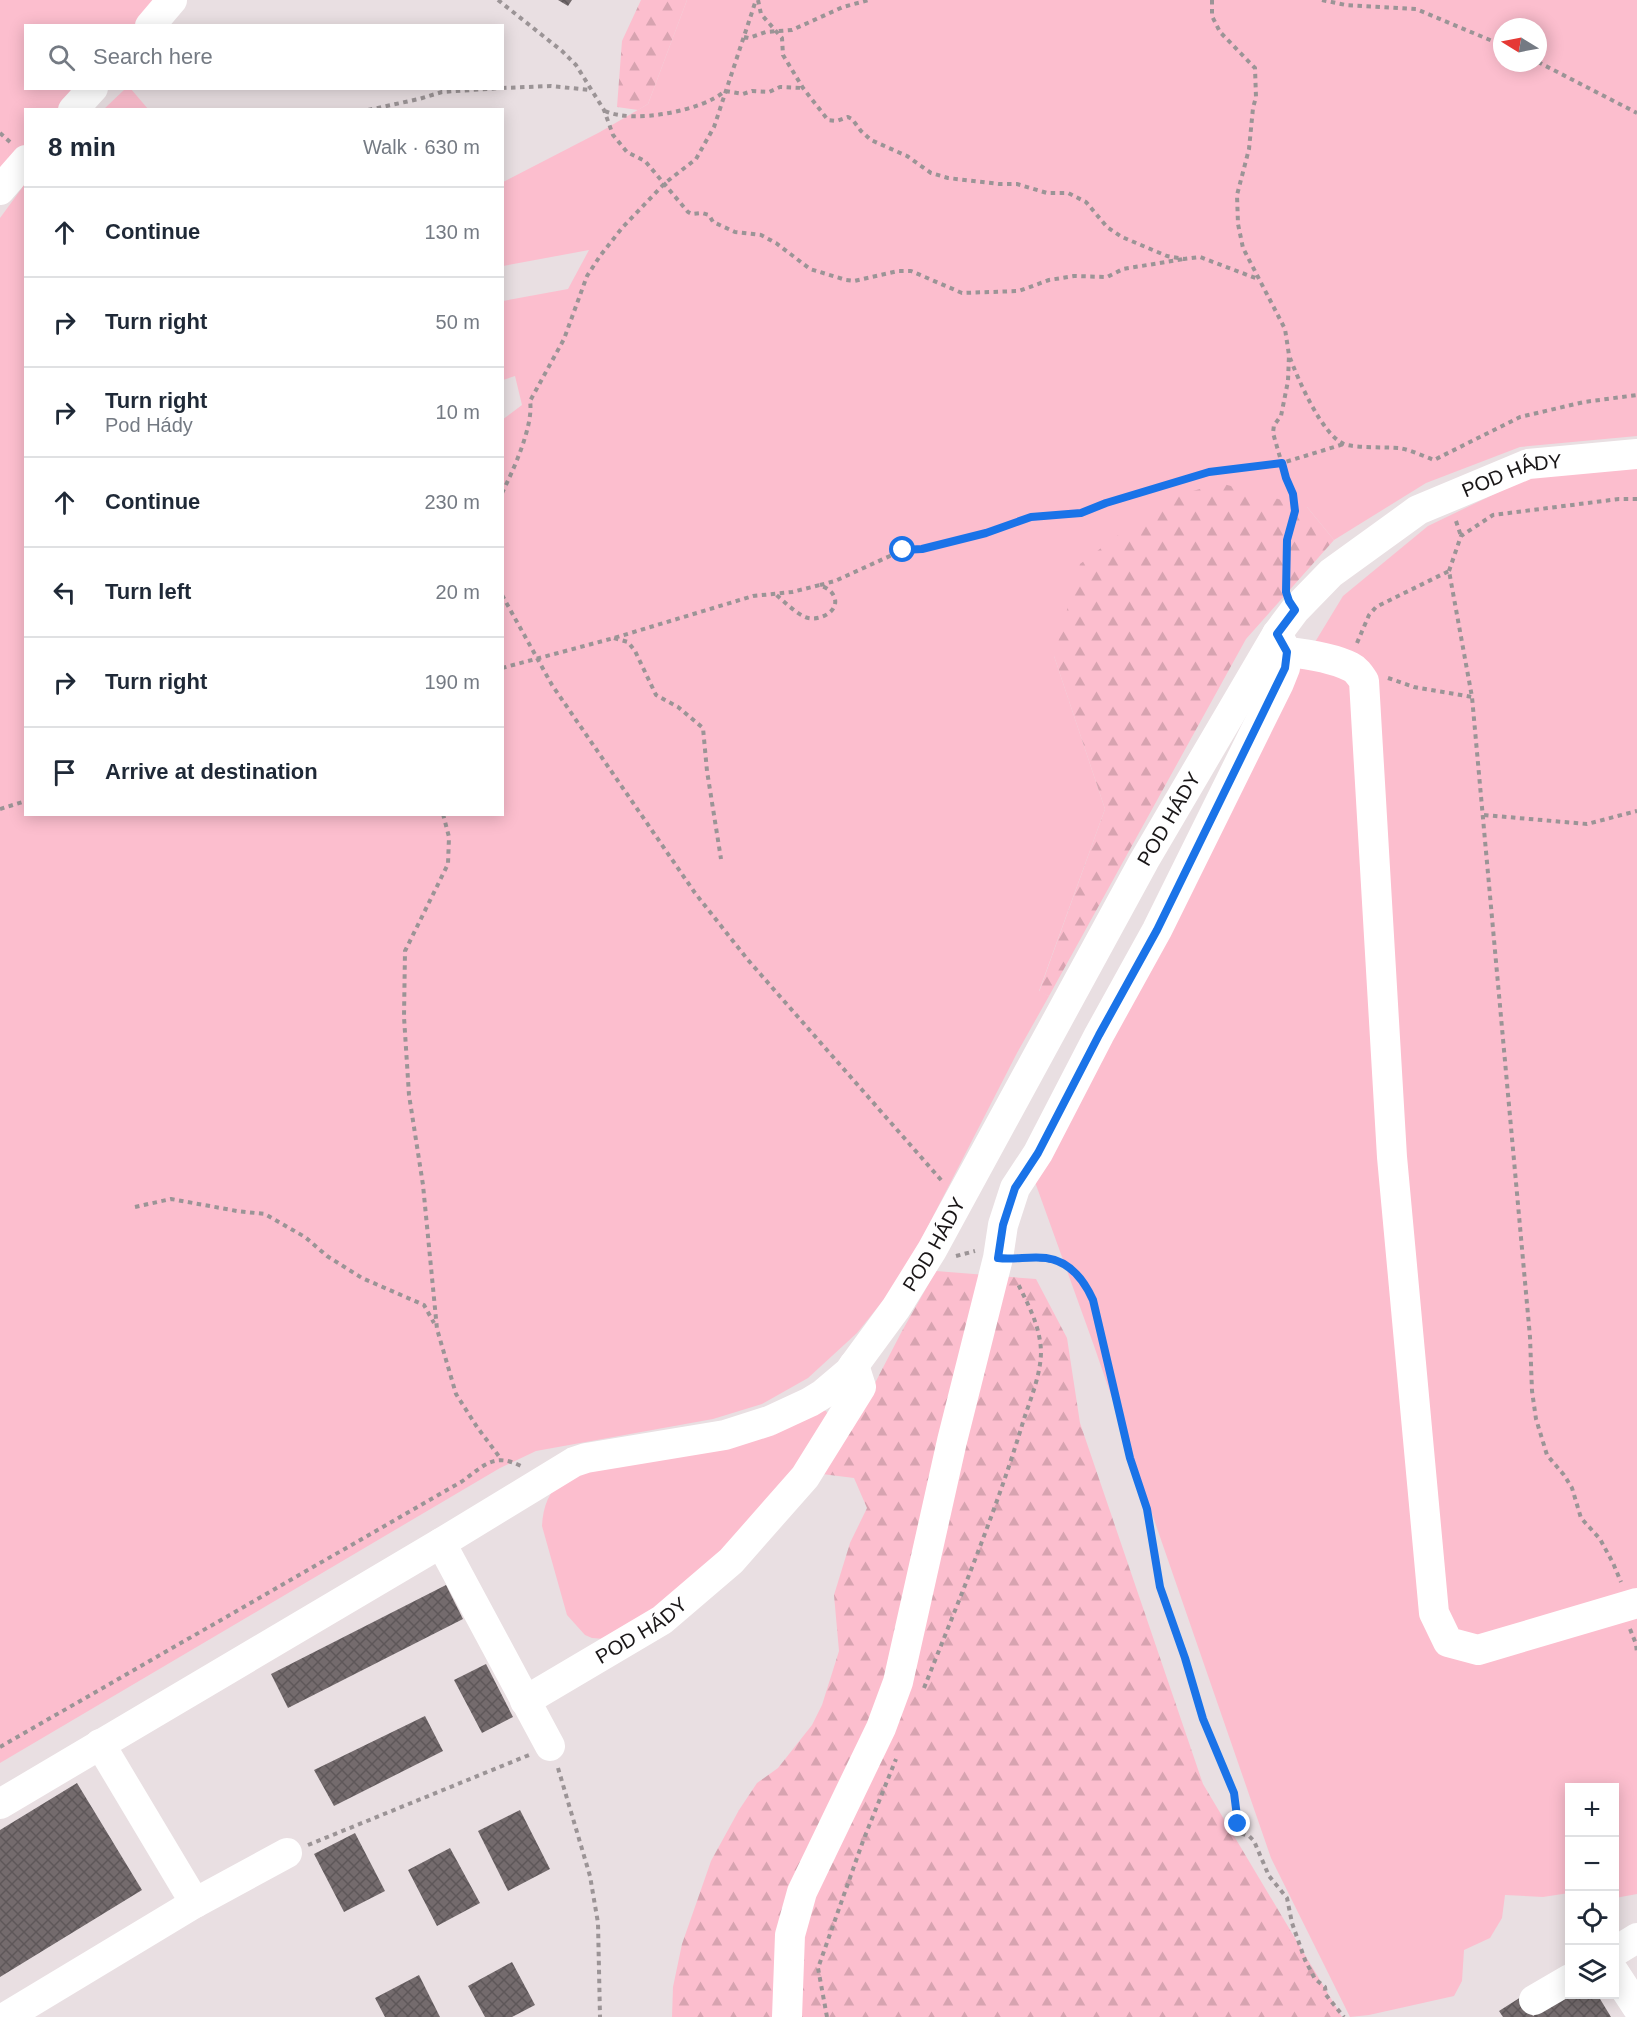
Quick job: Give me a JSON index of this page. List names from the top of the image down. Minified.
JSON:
{"streets":{"street":["POD HÁDY"]},"north":"left","page":{"search":"Search here","heading":["8 min","Walk · 630 m"],"list":[["Continue","130 m"],["Turn right","50 m"],["Turn right","Pod Hády","10 m"],["Continue","230 m"],["Turn left","20 m"],["Turn right","190 m"],"Arrive at destination"],"map_buttons":["+","−"]}}
